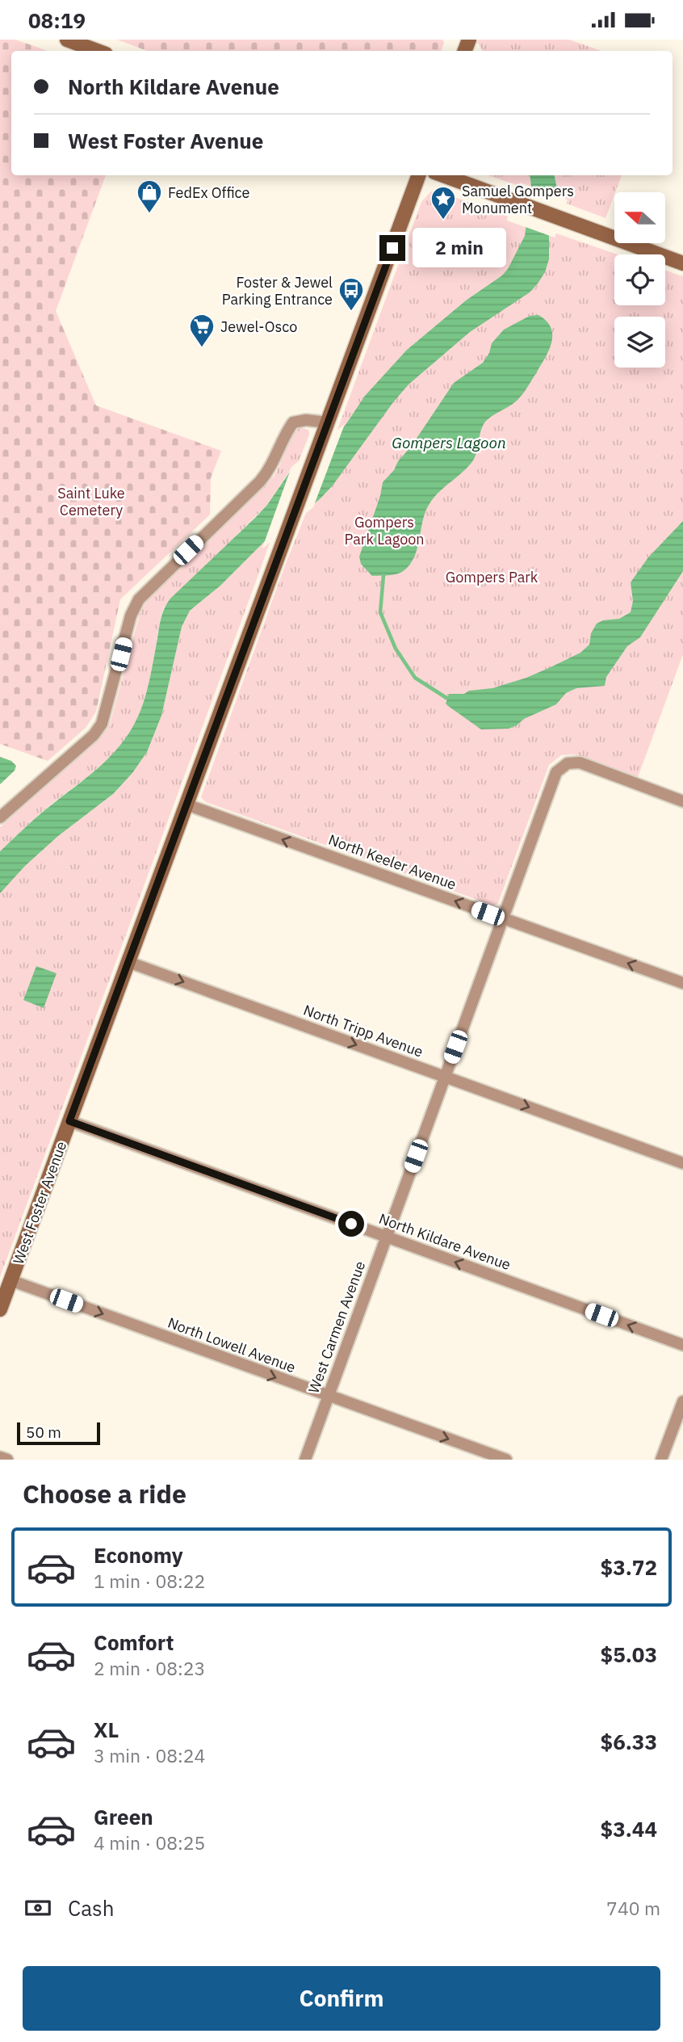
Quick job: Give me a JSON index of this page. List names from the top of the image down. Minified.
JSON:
{"streets":{"main road":["West Foster Avenue"],"street":["North Keeler Avenue","North Tripp Avenue","North Kildare Avenue","West Carmen Avenue","North Lowell Avenue"]},"crossings":[["North Keeler Avenue","West Foster Avenue"],["North Keeler Avenue","West Carmen Avenue"],["North Tripp Avenue","West Foster Avenue"],["North Tripp Avenue","West Carmen Avenue"],["West Foster Avenue","North Kildare Avenue"],["West Foster Avenue","North Lowell Avenue"],["North Kildare Avenue","West Carmen Avenue"],["West Carmen Avenue","North Lowell Avenue"]],"one_way":["North Keeler Avenue","North Tripp Avenue","North Kildare Avenue","North Lowell Avenue"],"water":["Gompers Lagoon"],"parks":["Saint Luke Cemetery","Gompers Park Lagoon","Gompers Park"],"places":{"shop":["FedEx Office"],"place":["Samuel Gompers Monument"],"bus stop":["Foster & Jewel Parking Entrance"],"supermarket":["Jewel-Osco"]},"scale_bar":"50 m","north":"left","page":{"status":"08:19","banner":["North Kildare Avenue","West Foster Avenue"],"bubble":"2 min","scale":"50 m","heading":"Choose a ride","list":[{"name":"Economy","note":"1 min · 08:22","value":"$3.72"},{"name":"Comfort","note":"2 min · 08:23","value":"$5.03"},{"name":"XL","note":"3 min · 08:24","value":"$6.33"},{"name":"Green","note":"4 min · 08:25","value":"$3.44"}],"pay":["Cash","740 m"],"buttons":"Confirm"}}
